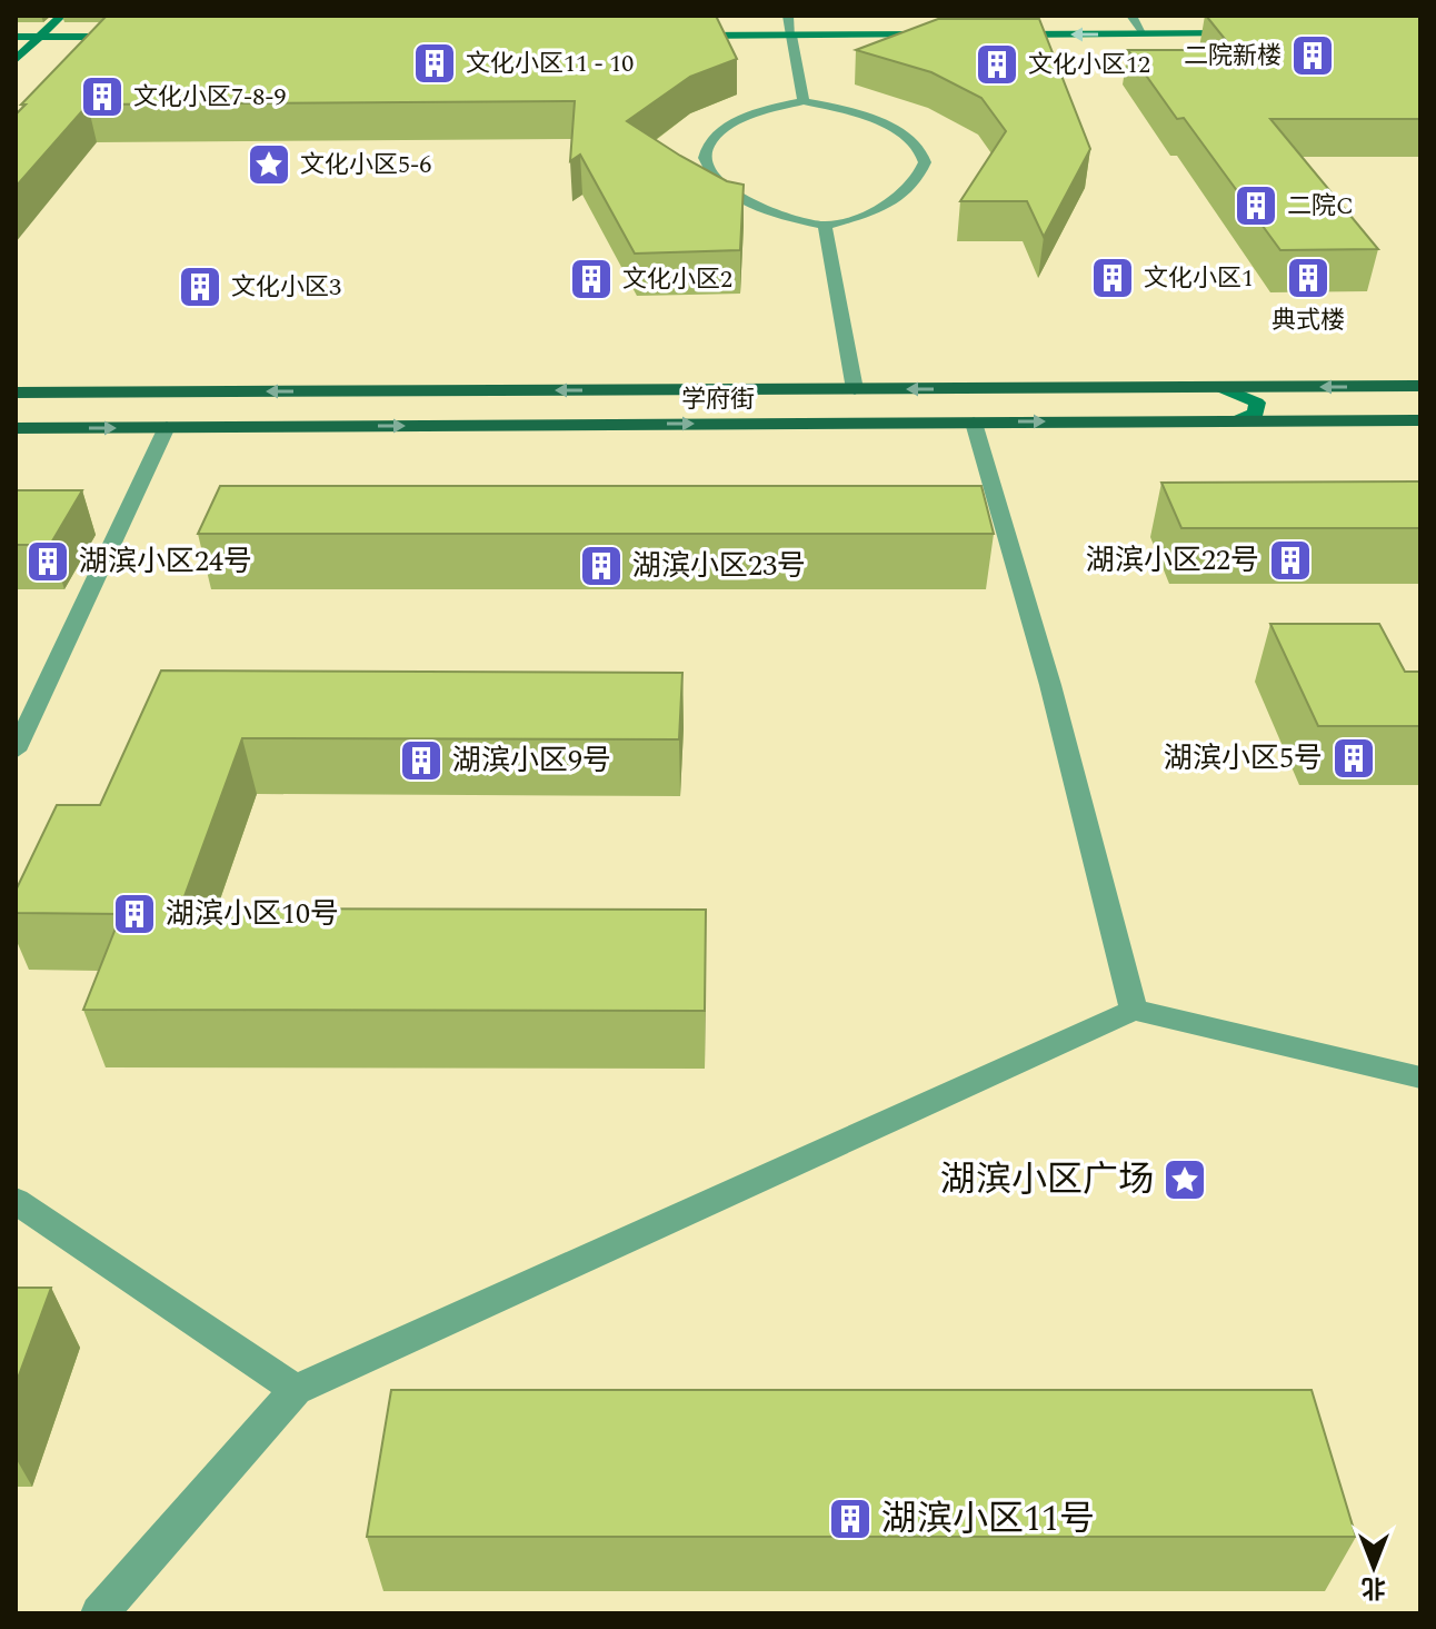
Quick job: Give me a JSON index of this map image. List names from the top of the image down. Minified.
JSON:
{"streets":{"main road":["学府街"]},"places":{"building":["二院新楼","文化小区11 - 10","文化小区12","文化小区7-8-9","二院C","文化小区1","典式楼","文化小区2","文化小区3","湖滨小区22号","湖滨小区24号","湖滨小区23号","湖滨小区5号","湖滨小区9号","湖滨小区10号","湖滨小区11号"],"place":["文化小区5-6","湖滨小区广场"]},"north":"bottom"}
